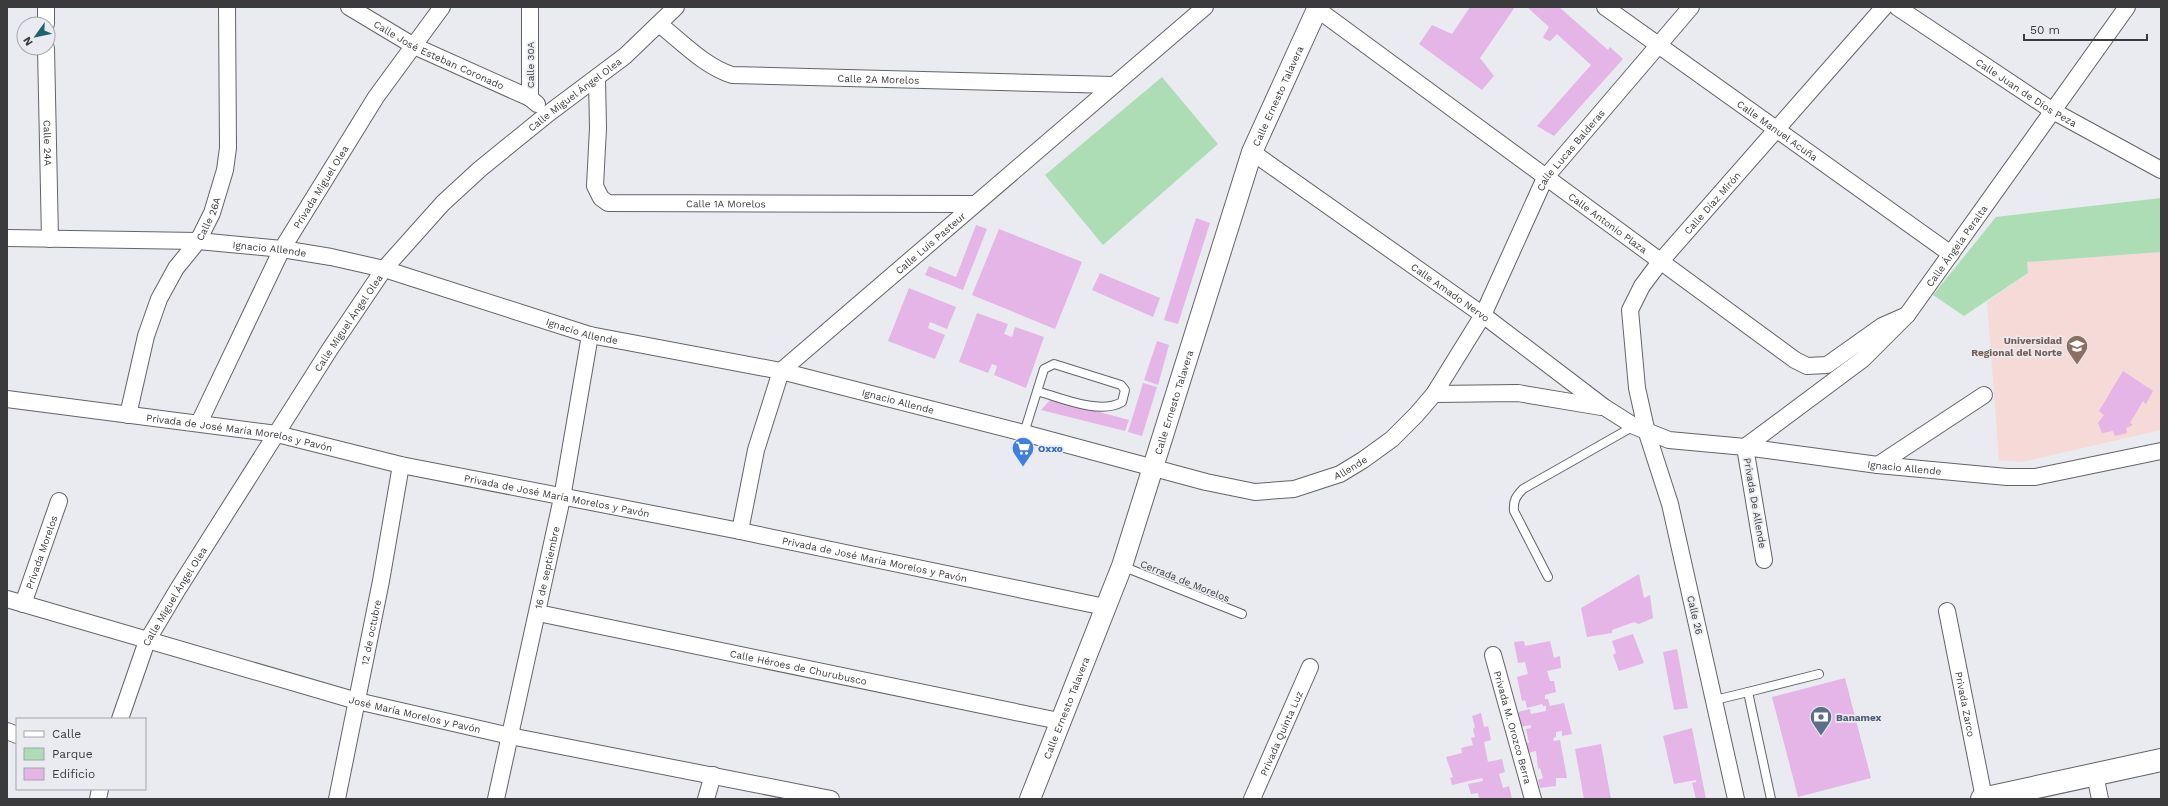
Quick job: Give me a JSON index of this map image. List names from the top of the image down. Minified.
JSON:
{"streets":{"street":["Calle José Esteban Coronado","Calle 30A","Calle 2A Morelos","Calle Juan de Dios Peza","Calle Miguel Ángel Olea","Calle Ernesto Talavera","Calle Manuel Acuña","Calle 24A","Calle Lucas Balderas","Privada Miguel Olea","Calle Díaz Mirón","Calle 1A Morelos","Calle 26A","Calle Antonio Plaza","Calle Luis Pasteur","Calle Ángela Peralta","Ignacio Allende","Calle Amado Nervo","Privada de José María Morelos y Pavón","Allende","Privada De Allende","Privada Morelos","16 de septiembre","Calle 26","12 de octubre","Calle Héroes de Churubusco","Privada Zarco","José María Morelos y Pavón","Privada M. Orozco Berra","Privada Quinta Luz"],"lane":["Cerrada de Morelos"]},"crossings":[["Calle José Esteban Coronado","Calle 30A"],["Calle José Esteban Coronado","Privada Miguel Olea"],["Calle 30A","Calle Miguel Ángel Olea"],["Calle 2A Morelos","Calle Miguel Ángel Olea"],["Calle 2A Morelos","Calle Luis Pasteur"],["Calle Juan de Dios Peza","Calle Ángela Peralta"],["Calle Miguel Ángel Olea","Calle 1A Morelos"],["Calle Miguel Ángel Olea","Ignacio Allende"],["Calle Miguel Ángel Olea","Privada de José María Morelos y Pavón"],["Calle Miguel Ángel Olea","José María Morelos y Pavón"],["Calle Ernesto Talavera","Calle Antonio Plaza"],["Calle Ernesto Talavera","Ignacio Allende"],["Calle Ernesto Talavera","Calle Amado Nervo"],["Calle Ernesto Talavera","Privada de José María Morelos y Pavón"],["Calle Ernesto Talavera","Allende"],["Calle Ernesto Talavera","Cerrada de Morelos"],["Calle Ernesto Talavera","Calle Héroes de Churubusco"],["Calle Manuel Acuña","Calle Lucas Balderas"],["Calle Manuel Acuña","Calle Díaz Mirón"],["Calle Manuel Acuña","Calle Ángela Peralta"],["Calle 24A","Ignacio Allende"],["Calle Lucas Balderas","Calle Antonio Plaza"],["Calle Lucas Balderas","Calle Amado Nervo"],["Calle Lucas Balderas","Allende"],["Privada Miguel Olea","Ignacio Allende"],["Privada Miguel Olea","Privada de José María Morelos y Pavón"],["Calle Díaz Mirón","Calle Antonio Plaza"],["Calle Díaz Mirón","Ignacio Allende"],["Calle Díaz Mirón","Calle Amado Nervo"],["Calle Díaz Mirón","Calle 26"],["Calle 1A Morelos","Calle Luis Pasteur"],["Calle 26A","Ignacio Allende"],["Calle 26A","Privada de José María Morelos y Pavón"],["Calle Antonio Plaza","Calle Ángela Peralta"],["Calle Luis Pasteur","Ignacio Allende"],["Calle Ángela Peralta","Ignacio Allende"],["Calle Ángela Peralta","Privada De Allende"],["Ignacio Allende","Calle Amado Nervo"],["Ignacio Allende","Allende"],["Ignacio Allende","Privada De Allende"],["Ignacio Allende","16 de septiembre"],["Ignacio Allende","Calle 26"],["Calle Amado Nervo","Allende"],["Calle Amado Nervo","Calle 26"],["Privada de José María Morelos y Pavón","16 de septiembre"],["Privada de José María Morelos y Pavón","12 de octubre"],["Privada Morelos","José María Morelos y Pavón"],["16 de septiembre","Calle Héroes de Churubusco"],["16 de septiembre","José María Morelos y Pavón"],["12 de octubre","José María Morelos y Pavón"]],"places":{"school or university":["Universidad Regional del Norte"],"supermarket":["Oxxo"],"bank":["Banamex"]},"legend":["Calle","Parque","Edificio"],"scale_bar":"50 m","north":"bottom left"}
